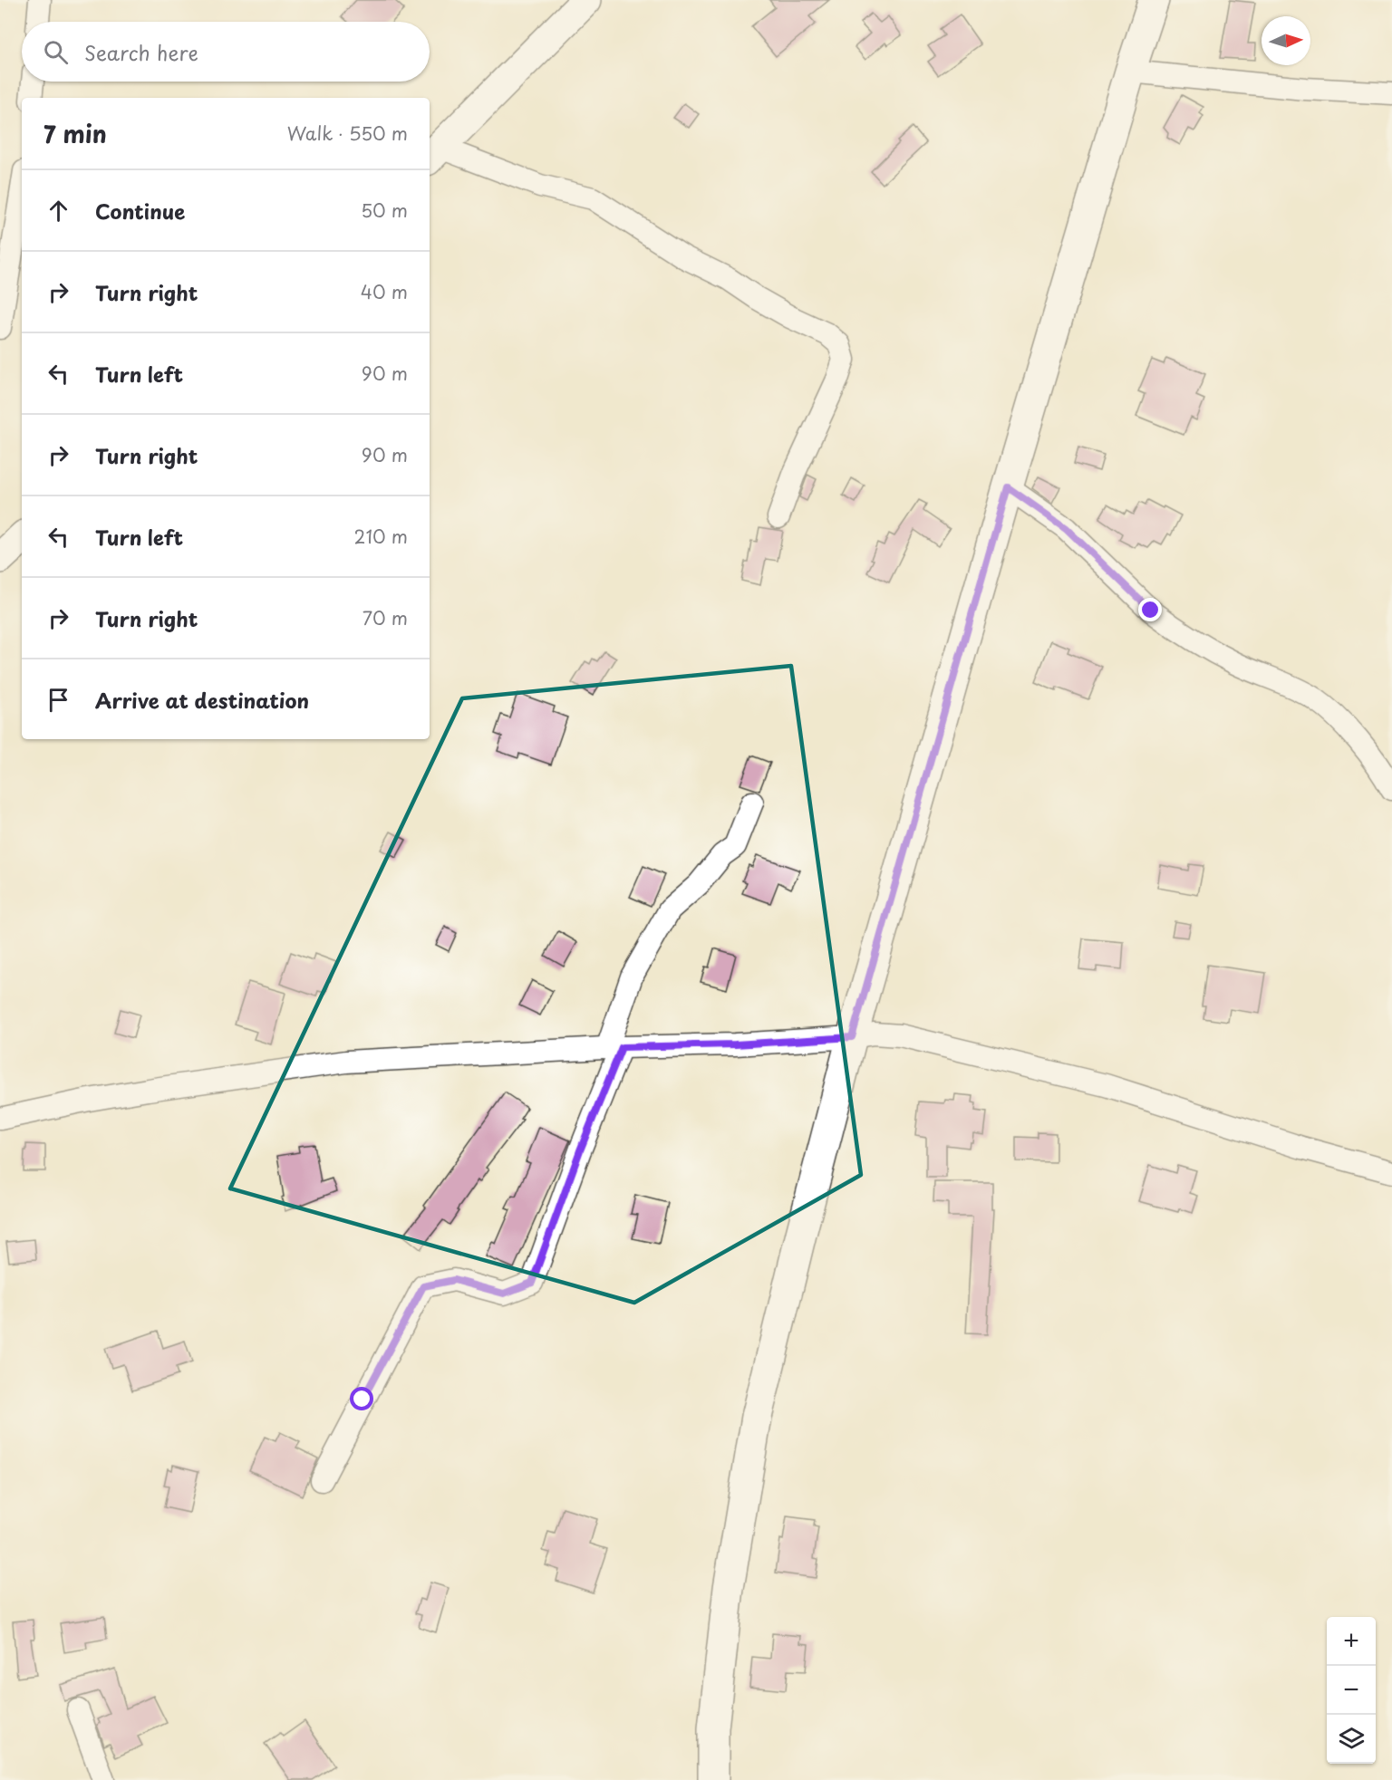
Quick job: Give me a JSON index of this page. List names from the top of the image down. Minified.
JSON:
{"north":"right","page":{"search":"Search here","heading":["7 min","Walk · 550 m"],"list":[["Continue","50 m"],["Turn right","40 m"],["Turn left","90 m"],["Turn right","90 m"],["Turn left","210 m"],["Turn right","70 m"],"Arrive at destination"],"map_buttons":["+","−"]}}
